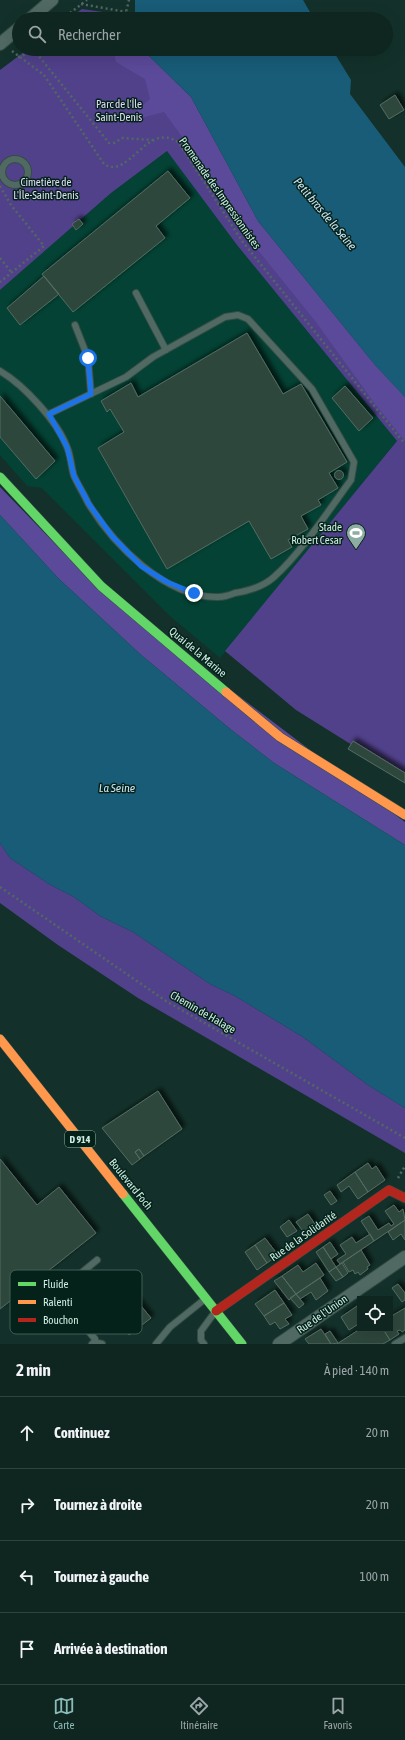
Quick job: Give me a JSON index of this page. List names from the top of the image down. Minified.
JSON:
{"streets":{"street":["Quai de la Marine","D 914","Boulevard Foch","Rue de la Solidarité","Rue de l'Union"],"path":["Promenade des Impressionnistes","Chemin de Halage"]},"crossings":[["Boulevard Foch","Rue de la Solidarité"]],"water":["Petit bras de la Seine","La Seine"],"parks":["Parc de l'Île Saint-Denis","Cimetière de L'Île-Saint-Denis"],"places":{"sports":["Stade Robert Cesar"]},"legend":["Fluide","Ralenti","Bouchon"],"page":{"search":"Rechercher","heading":["2 min","À pied · 140 m"],"list":[["Continuez","20 m"],["Tournez à droite","20 m"],["Tournez à gauche","100 m"],"Arrivée à destination"],"nav":["Carte","Itinéraire","Favoris"]}}
